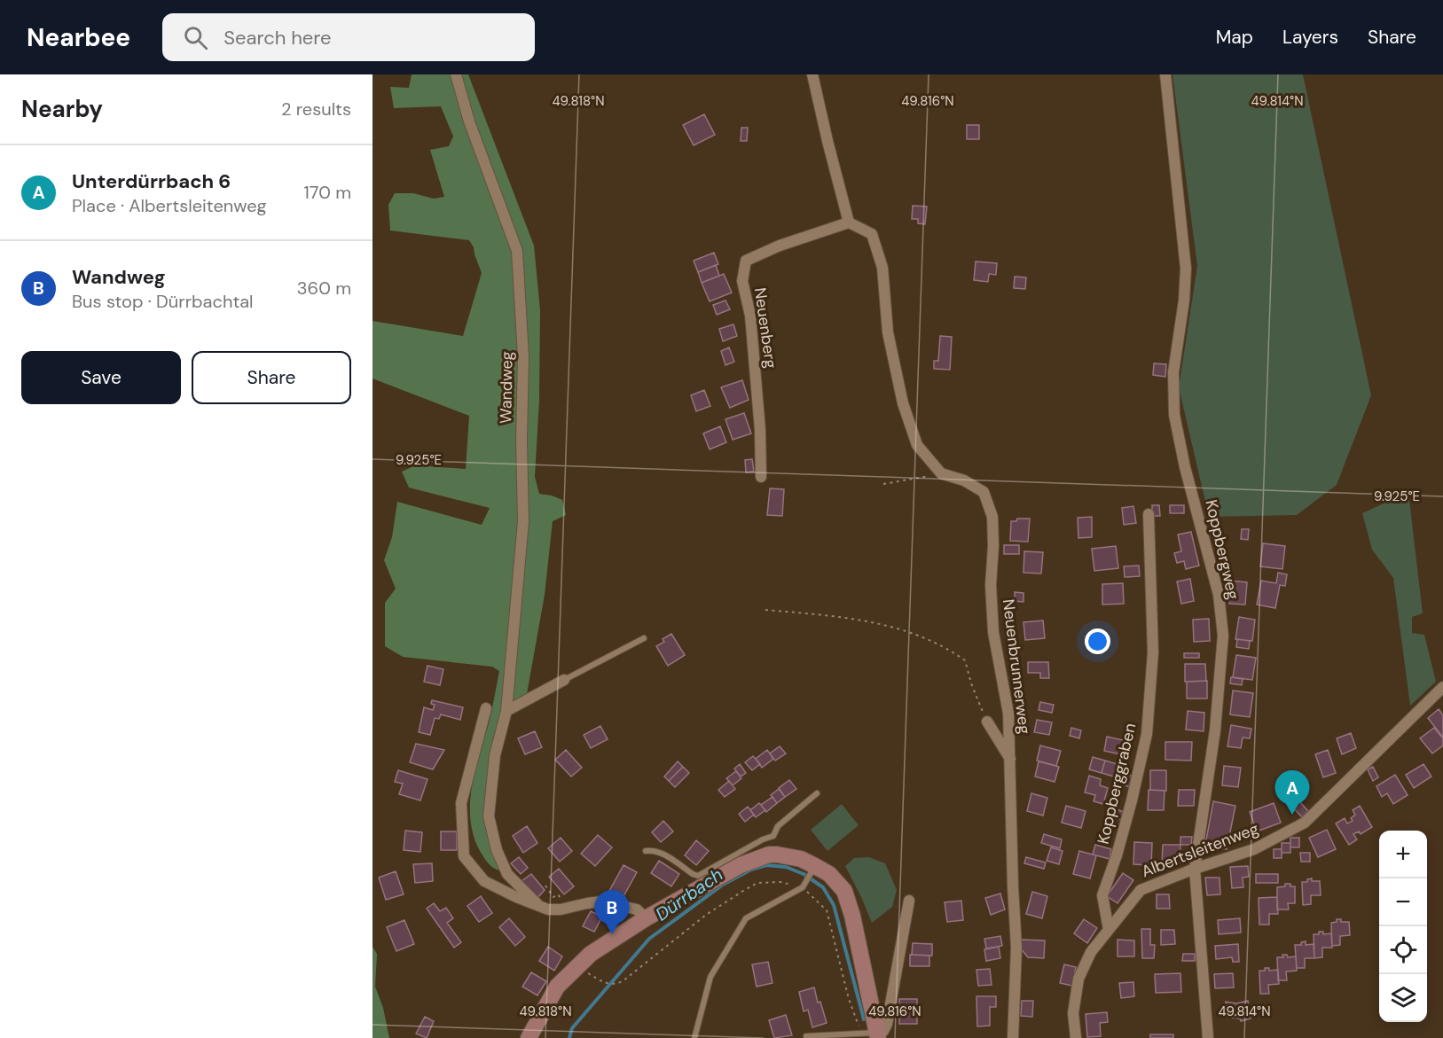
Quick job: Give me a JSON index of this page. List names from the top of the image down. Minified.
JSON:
{"streets":{"street":["Neuenberg","Wandweg","Koppbergweg","Neuenbrunnerweg","Koppberggraben","Albertsleitenweg"]},"crossings":[["Koppbergweg","Albertsleitenweg"],["Koppberggraben","Albertsleitenweg"]],"water":["Dürrbach"],"page":{"header":"Nearbee","search":"Search here","nav":["Map","Layers","Share"],"heading":["Nearby","2 results"],"list":[{"mark":"A","name":"Unterdürrbach 6","note":"Place · Albertsleitenweg","value":"170 m"},{"mark":"B","name":"Wandweg","note":"Bus stop · Dürrbachtal","value":"360 m"}],"buttons":["Save","Share"],"pins":["A","B"],"map_buttons":["+","−"]},"coordinates":["49.818°N","49.816°N","49.814°N","9.925°E"]}
